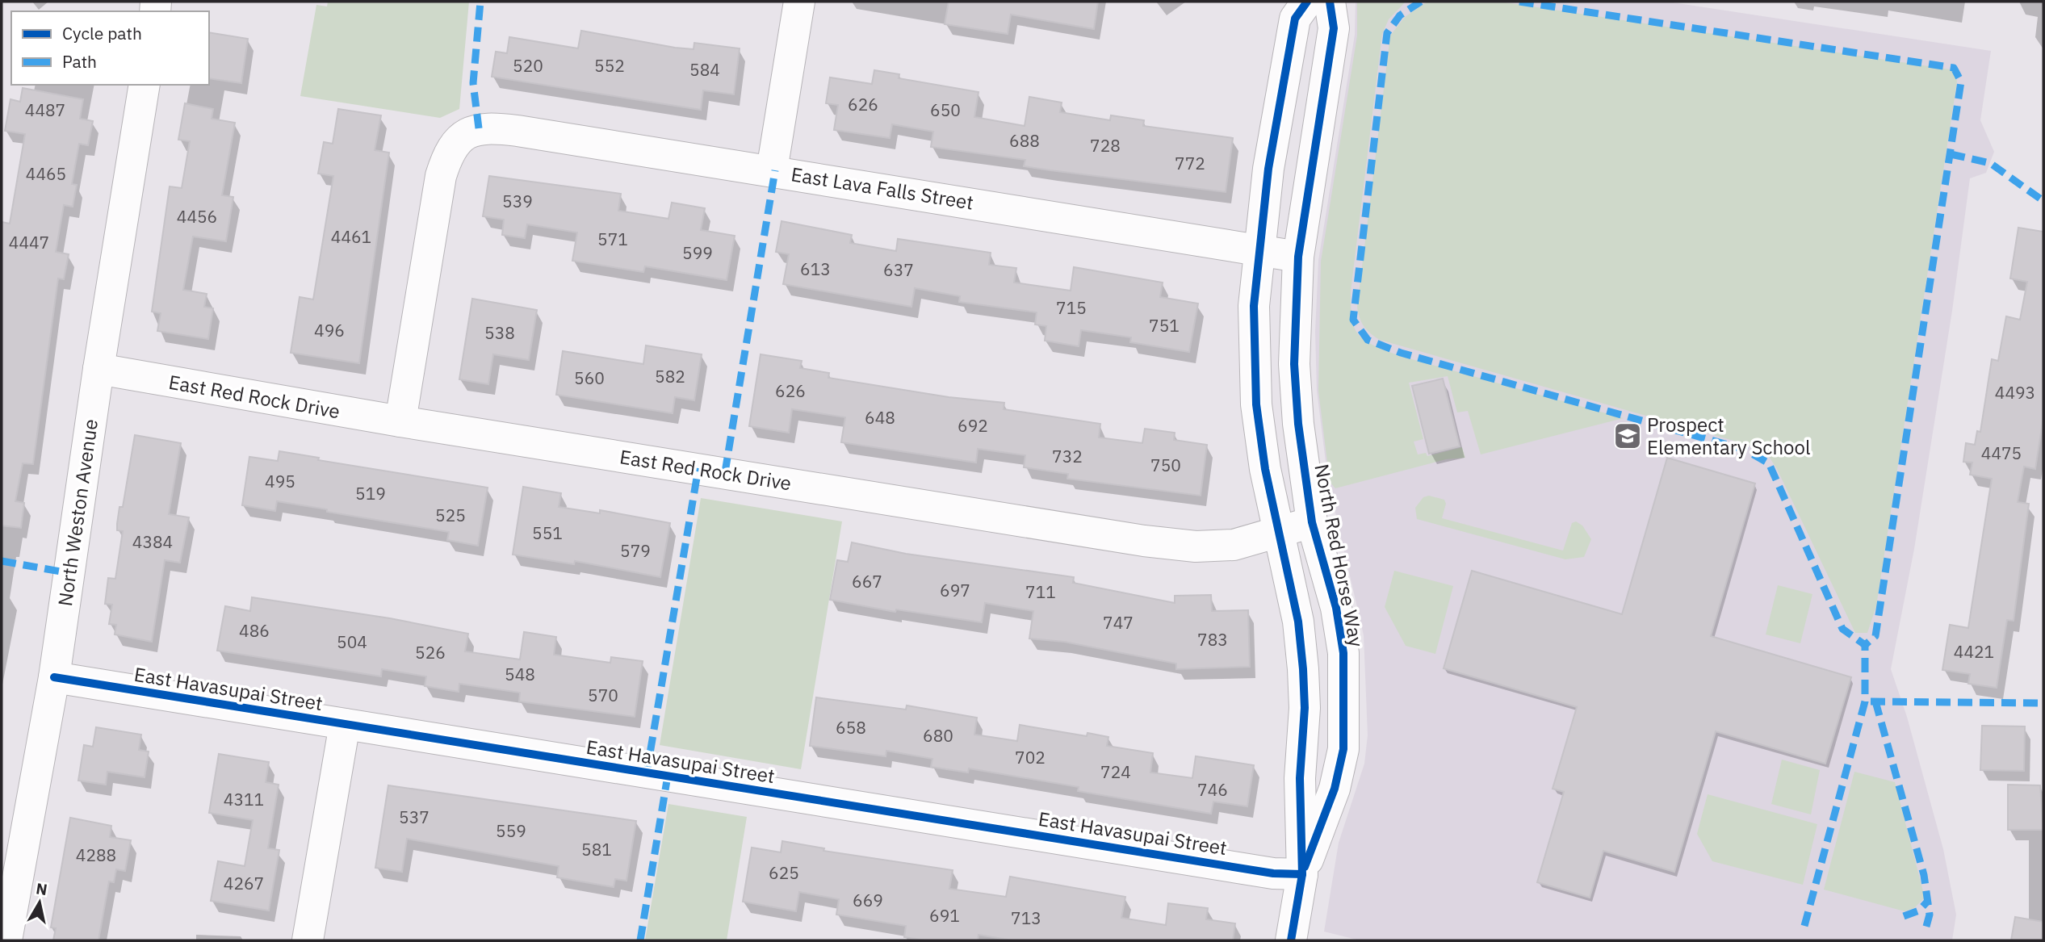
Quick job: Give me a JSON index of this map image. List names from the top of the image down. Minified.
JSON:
{"streets":{"street":["East Lava Falls Street","East Red Rock Drive","North Weston Avenue","North Red Horse Way","East Havasupai Street"]},"crossings":[["East Lava Falls Street","East Red Rock Drive"],["East Lava Falls Street","North Red Horse Way"],["East Red Rock Drive","North Weston Avenue"],["East Red Rock Drive","North Red Horse Way"],["North Weston Avenue","East Havasupai Street"],["North Red Horse Way","East Havasupai Street"]],"places":{"school or university":["Prospect Elementary School"]},"house_numbers":["520","552","584","626","4487","650","688","728","772","4465","539","4456","4461","571","4447","599","613","637","715","751","496","538","582","560","626","4493","648","692","4475","732","750","495","519","525","551","4384","579","667","697","711","747","486","783","504","4421","526","548","570","658","680","702","724","746","4311","537","559","581","4288","625","4267","669","691","713"],"legend":["Cycle path","Path"],"north":"top"}
